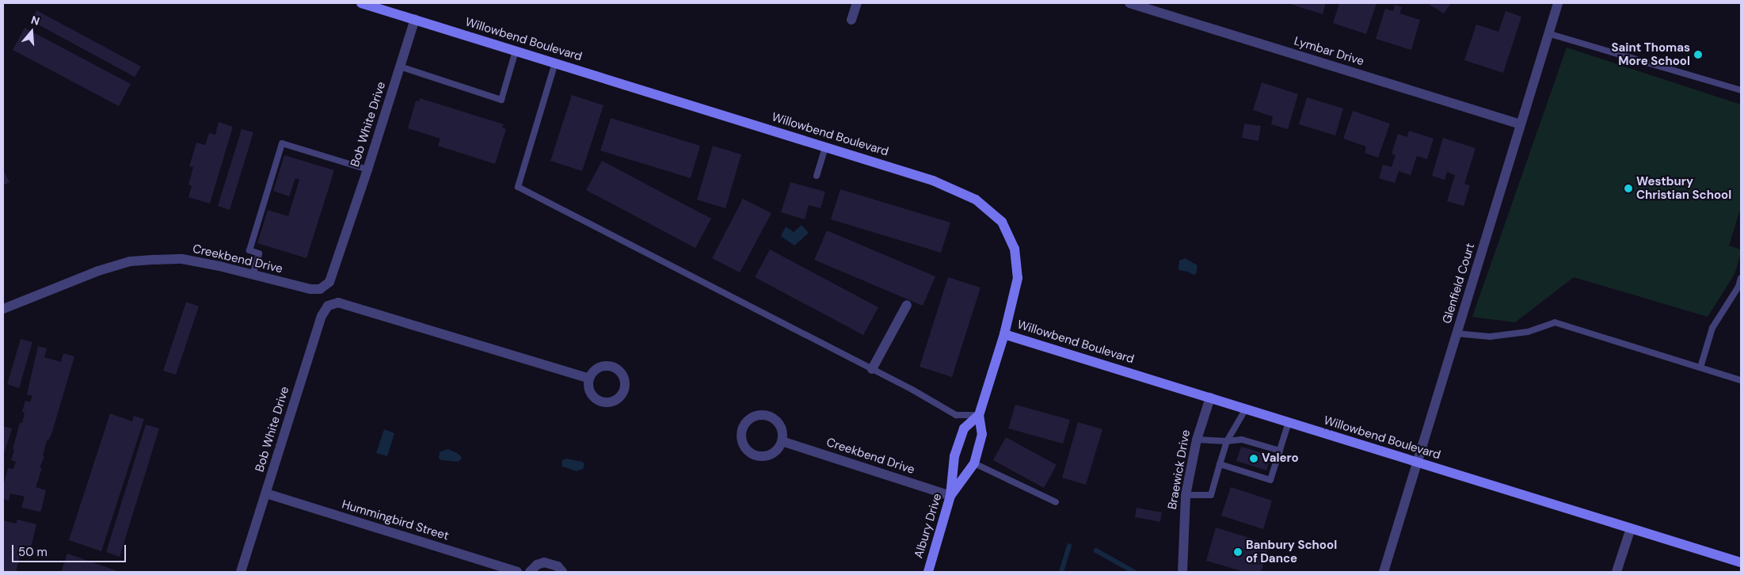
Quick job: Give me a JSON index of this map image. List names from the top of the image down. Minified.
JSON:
{"streets":{"street":["Willowbend Boulevard","Lymbar Drive","Bob White Drive","Creekbend Drive","Glenfield Court","Braewick Drive","Hummingbird Street","Albury Drive"]},"crossings":[["Willowbend Boulevard","Bob White Drive"],["Willowbend Boulevard","Glenfield Court"],["Willowbend Boulevard","Braewick Drive"],["Willowbend Boulevard","Albury Drive"],["Lymbar Drive","Glenfield Court"],["Bob White Drive","Creekbend Drive"],["Bob White Drive","Hummingbird Street"],["Creekbend Drive","Albury Drive"]],"places":["Saint Thomas More School","Westbury Christian School","Valero","Banbury School of Dance"],"scale_bar":"50 m","north":"top"}
